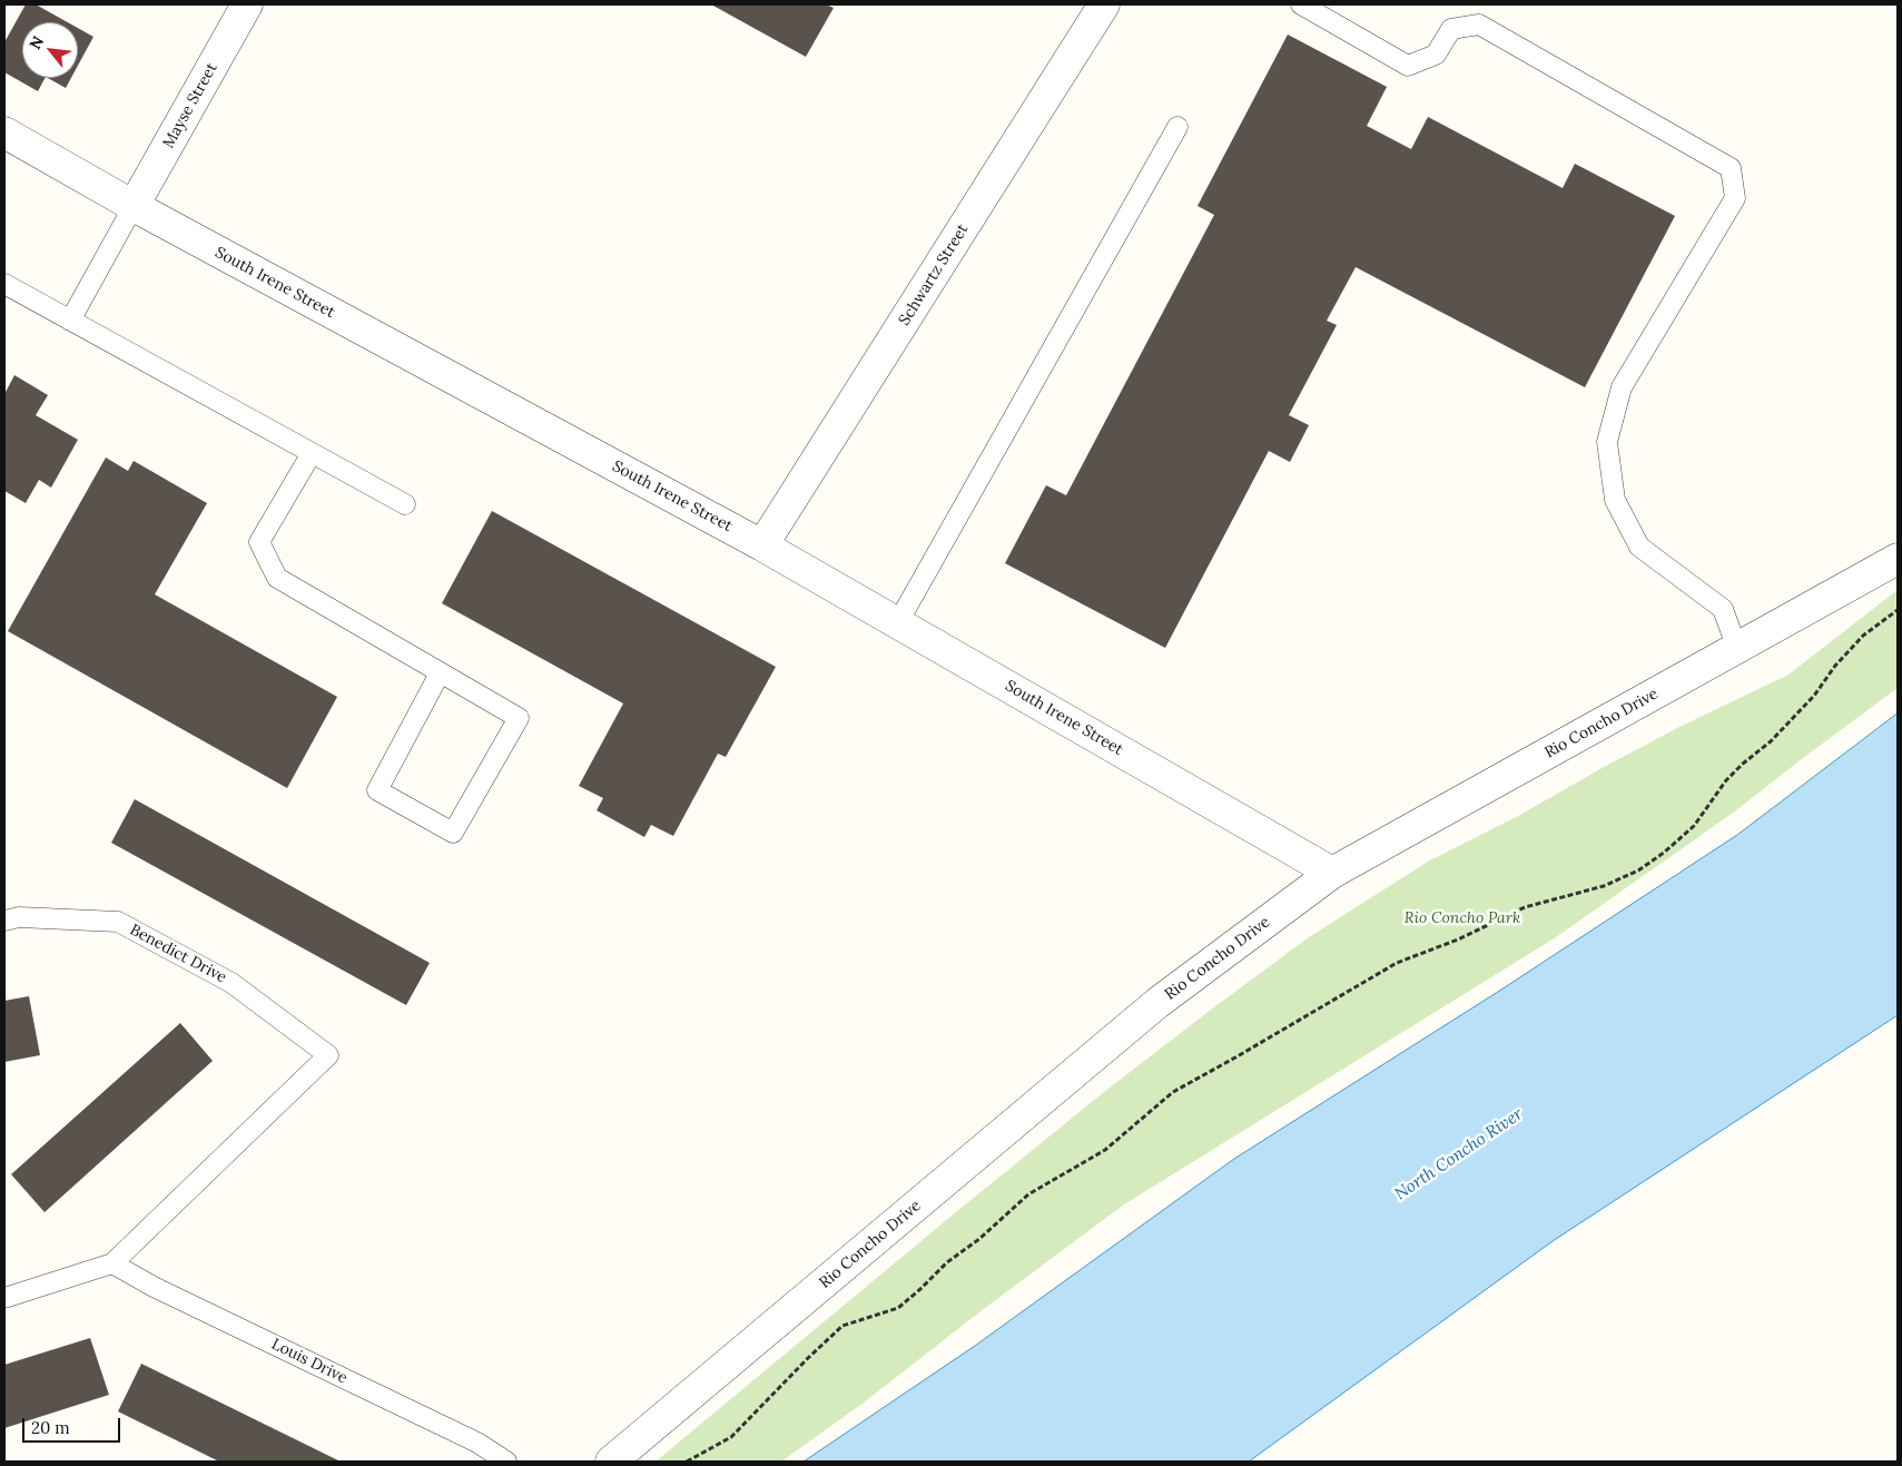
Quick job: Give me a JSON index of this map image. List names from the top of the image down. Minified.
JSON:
{"streets":{"street":["Mayse Street","Schwartz Street","South Irene Street","Rio Concho Drive"],"lane":["Benedict Drive","Louis Drive"]},"crossings":[["Mayse Street","South Irene Street"],["Schwartz Street","South Irene Street"],["South Irene Street","Rio Concho Drive"],["Benedict Drive","Louis Drive"]],"water":["North Concho River"],"parks":["Rio Concho Park"],"scale_bar":"20 m","north":"top left"}
